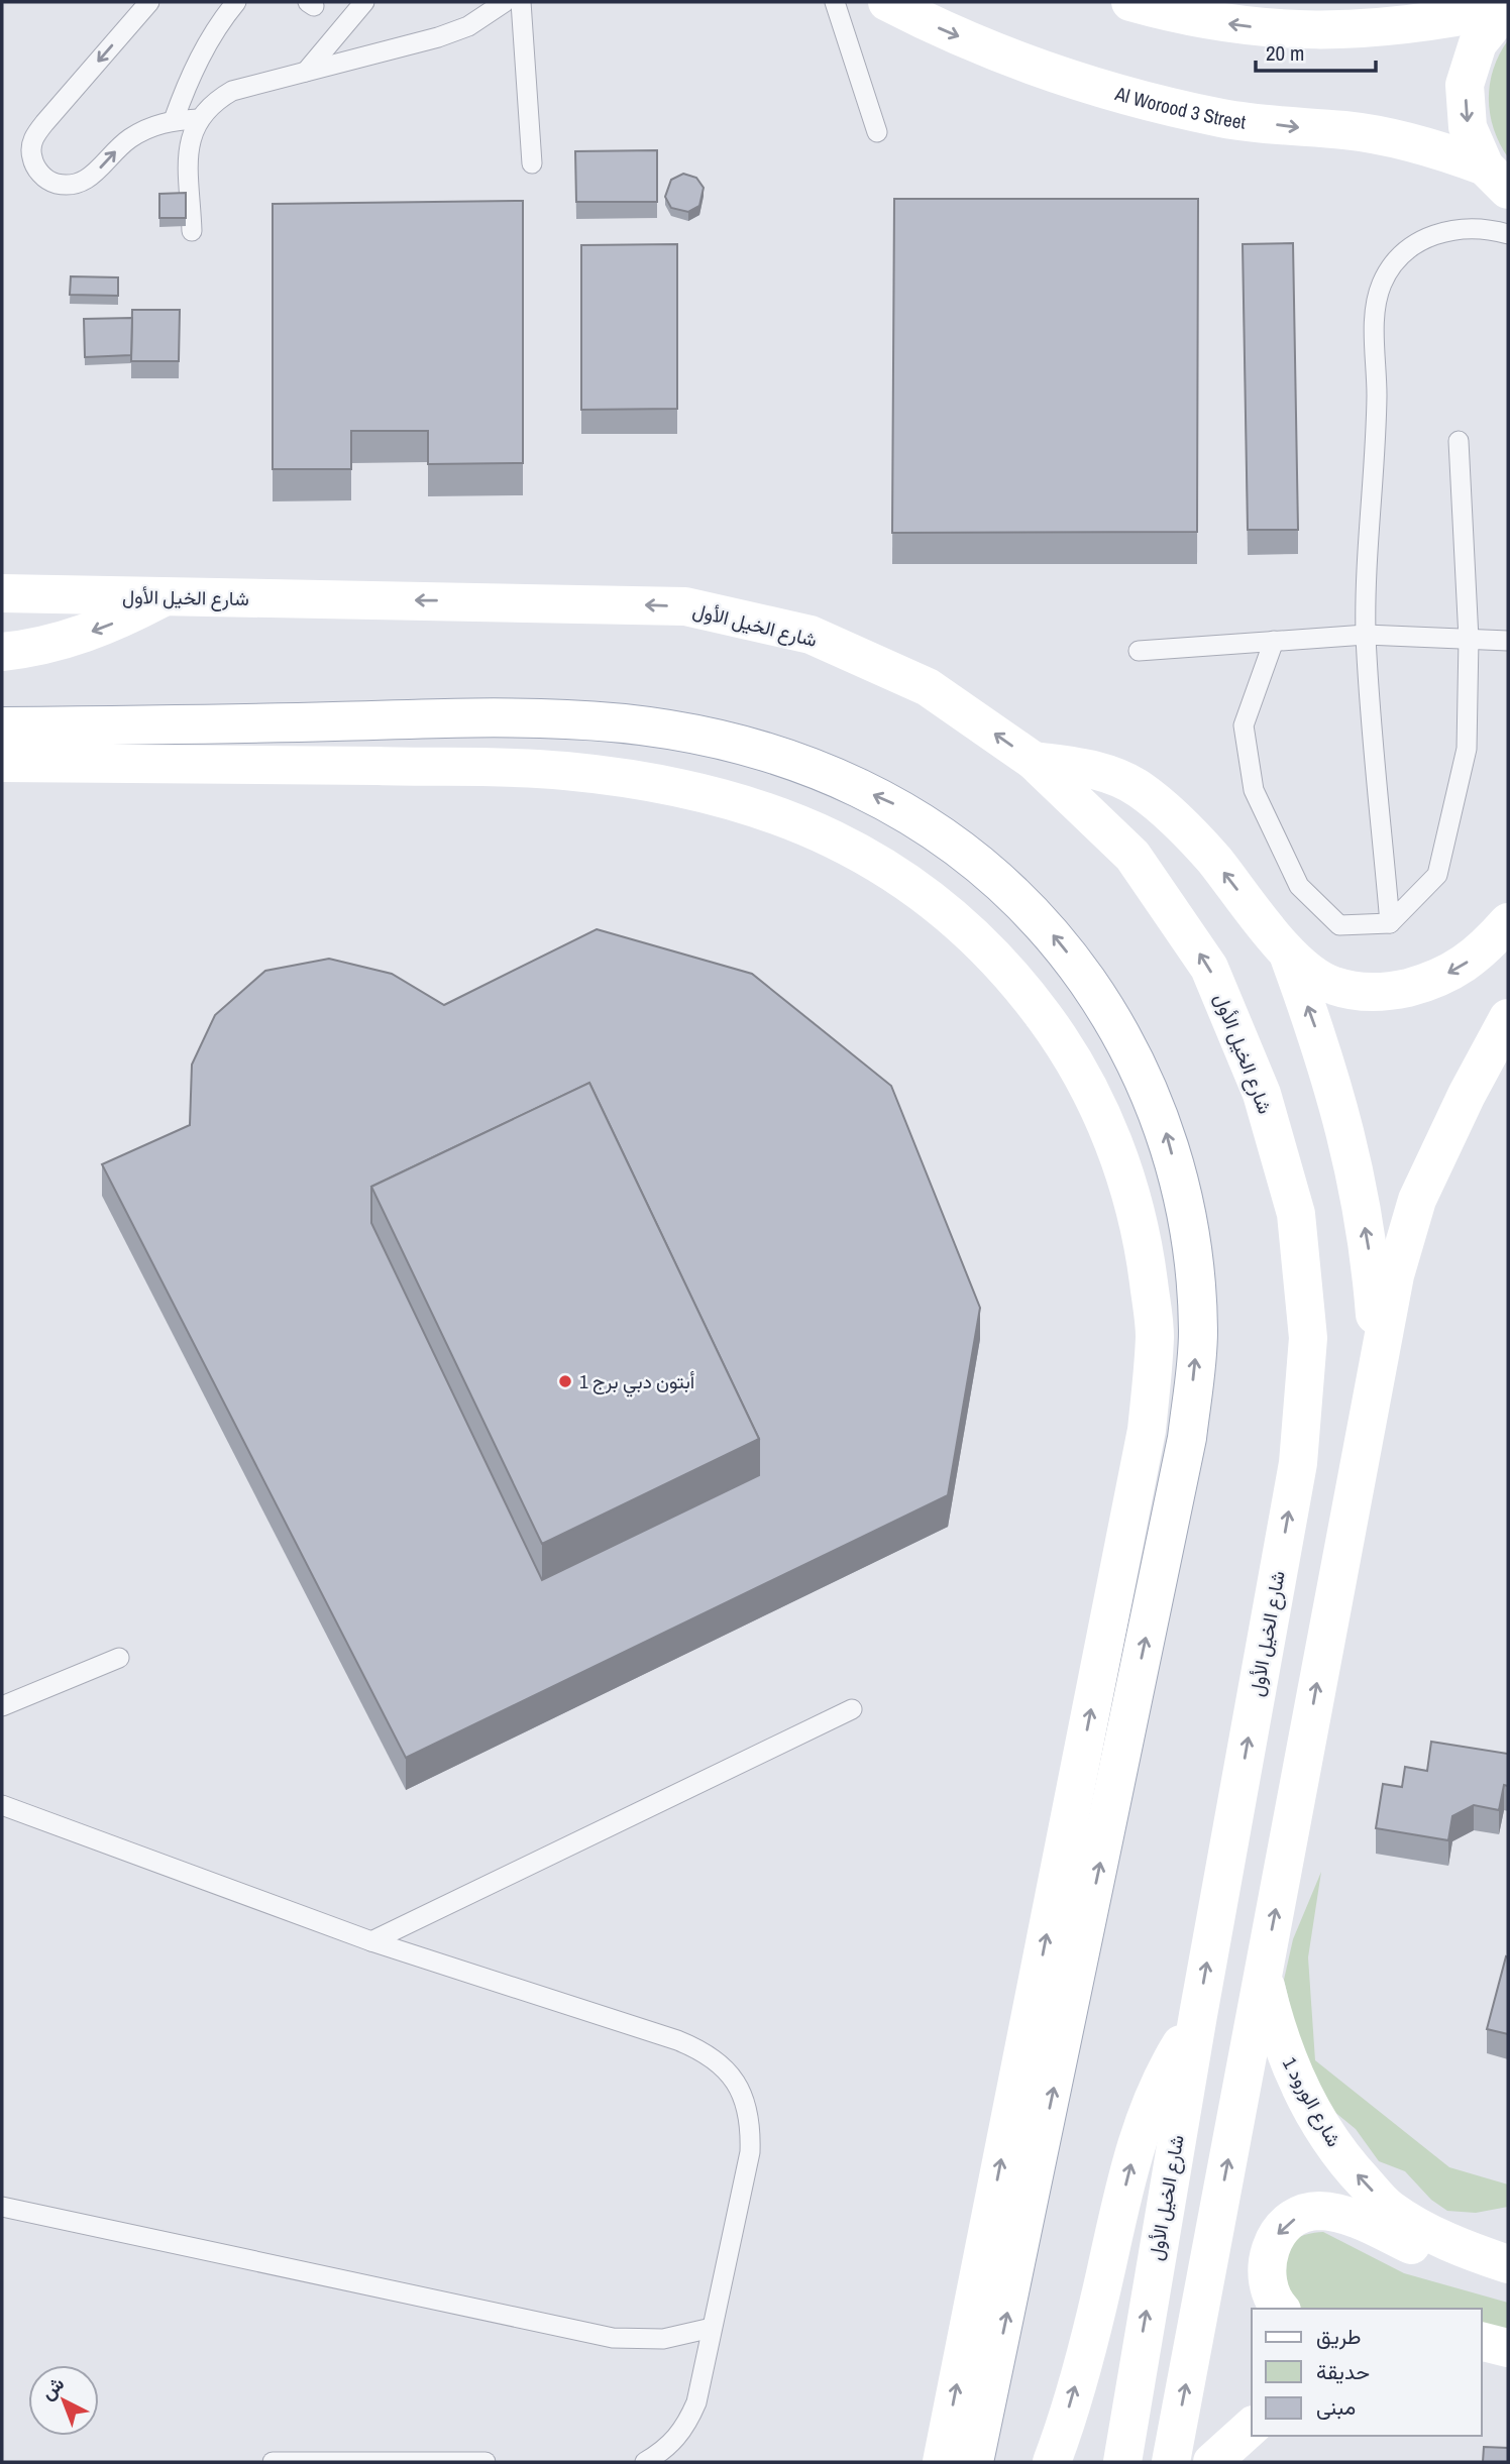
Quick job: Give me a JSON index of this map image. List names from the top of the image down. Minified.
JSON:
{"streets":{"main road":["Al Worood 3 Street","شارع الخيل الأول","شارع الورود 1"]},"one_way":["شارع الورود 1"],"places":["أبتون دبي برج 1"],"legend":["طريق","حديقة","مبنى"],"scale_bar":"20 m","north":"top left"}
